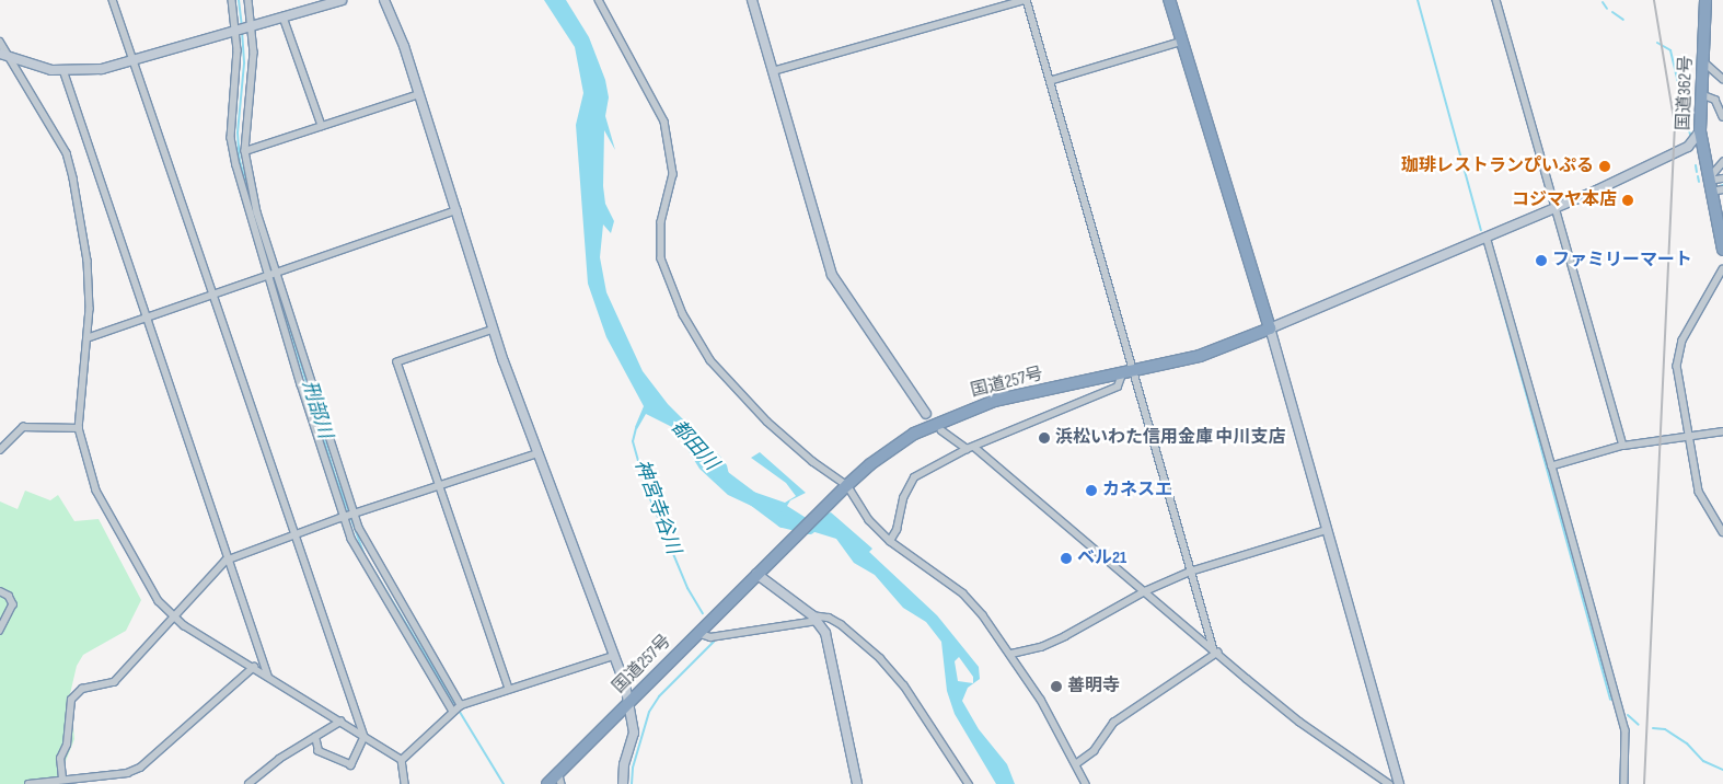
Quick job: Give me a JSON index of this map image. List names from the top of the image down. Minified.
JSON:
{"streets":{"highway":["国道362号","国道257号"]},"water":["刑部川","都田川","神宮寺谷川"],"places":["珈琲レストランぴいぷる","コジマヤ本店","ファミリーマート","浜松いわた信用金庫 中川支店","カネスエ","ベル21","善明寺"]}
